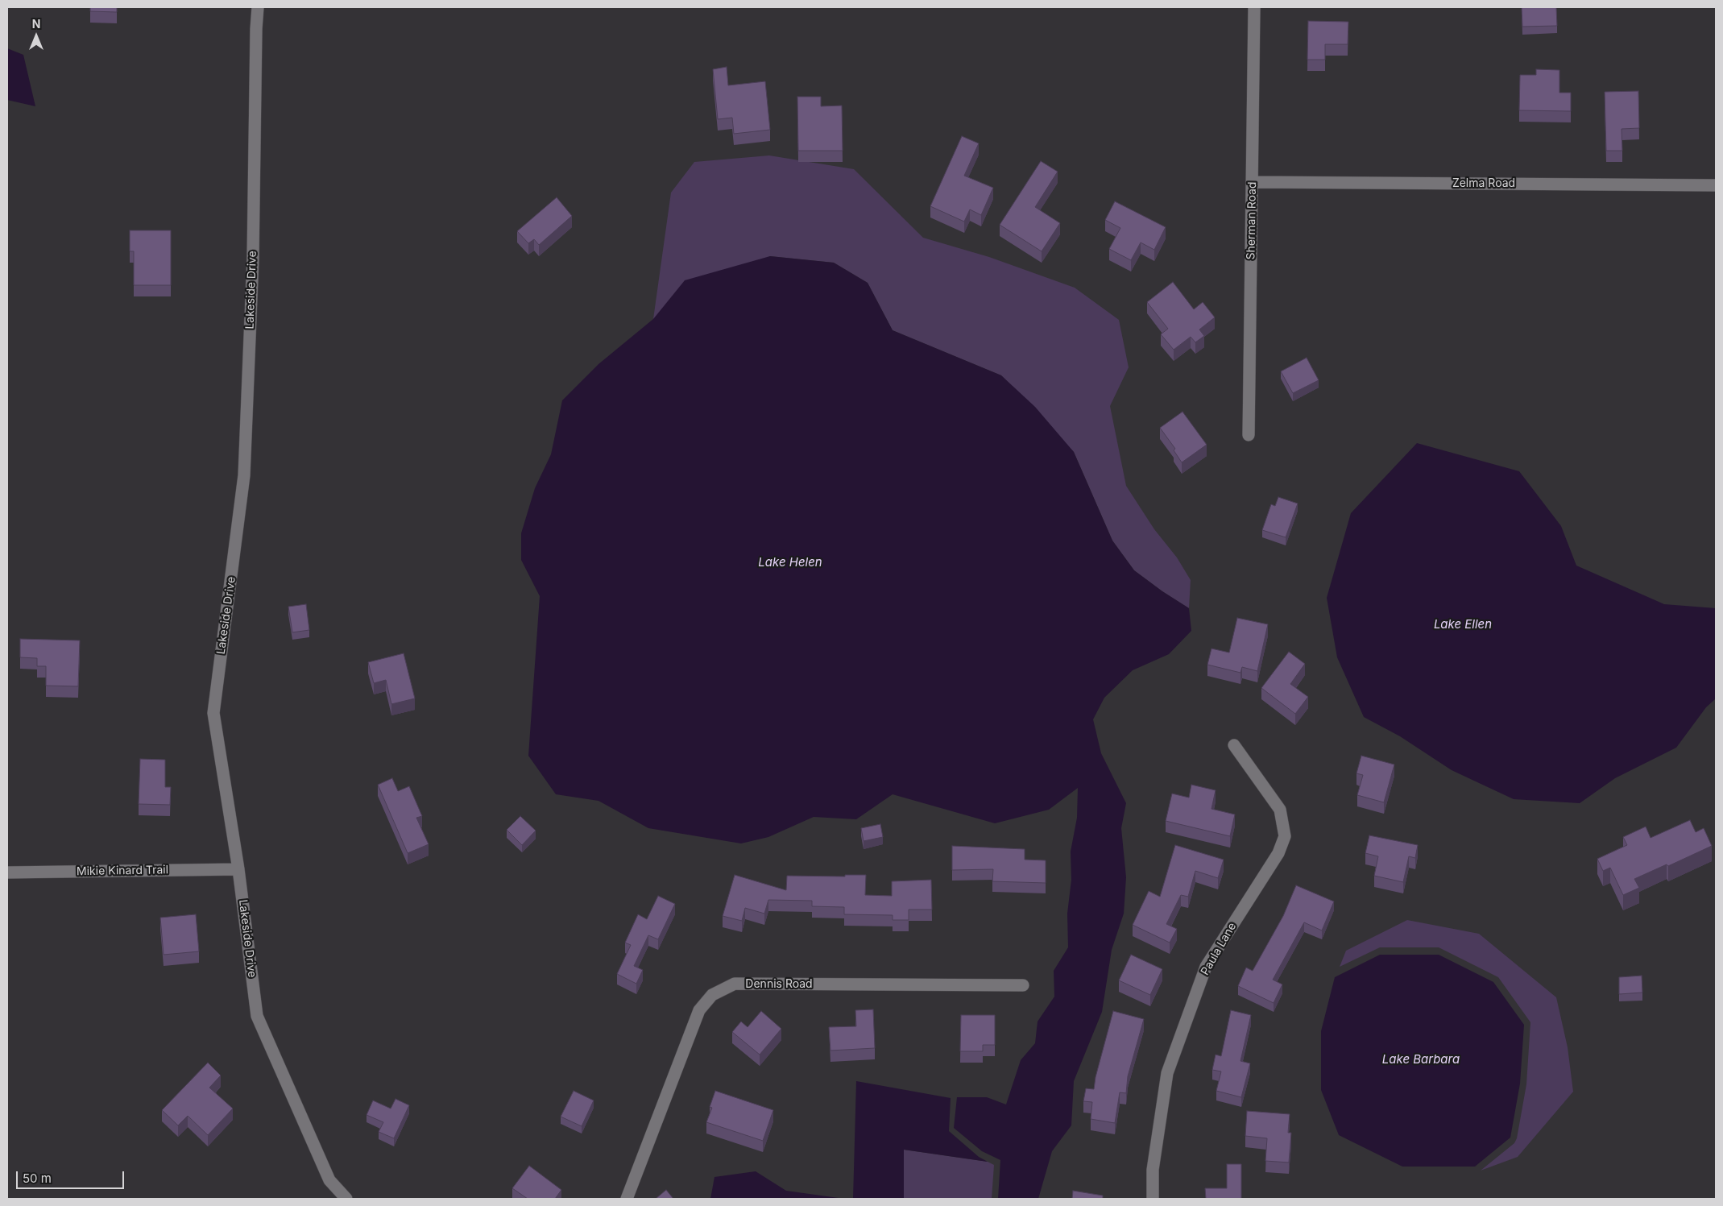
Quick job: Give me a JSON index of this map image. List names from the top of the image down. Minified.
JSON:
{"streets":{"street":["Zelma Road","Sherman Road","Lakeside Drive","Mikie Kinard Trail","Paula Lane","Dennis Road"]},"crossings":[["Zelma Road","Sherman Road"],["Lakeside Drive","Mikie Kinard Trail"]],"water":["Lake Helen","Lake Ellen","Lake Barbara"],"scale_bar":"50 m","north":"top"}
